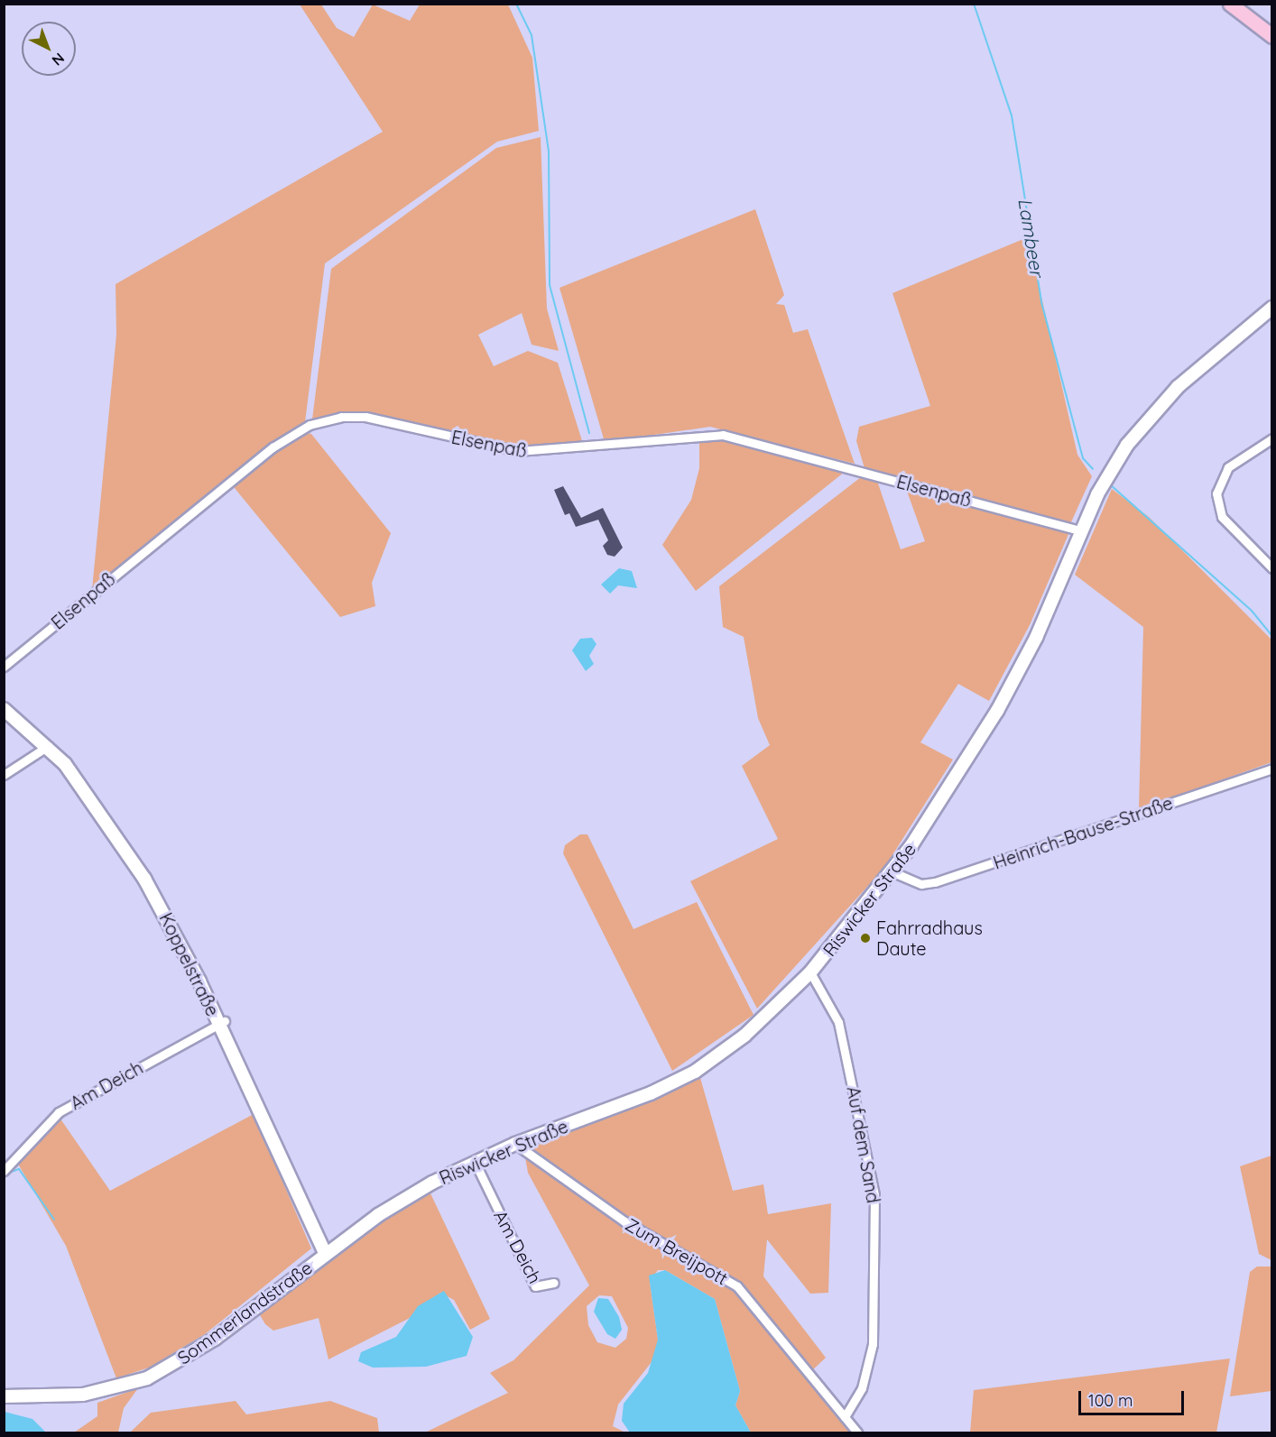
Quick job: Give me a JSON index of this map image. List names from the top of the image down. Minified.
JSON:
{"streets":{"street":["Elsenpaß","Heinrich-Bause-Straße","Riswicker Straße","Koppelstraße","Am Deich","Auf dem Sand","Zum Breijpott","Sommerlandstraße"]},"crossings":[["Elsenpaß","Riswicker Straße"],["Heinrich-Bause-Straße","Riswicker Straße"],["Riswicker Straße","Koppelstraße"],["Riswicker Straße","Am Deich"],["Riswicker Straße","Auf dem Sand"],["Riswicker Straße","Zum Breijpott"],["Riswicker Straße","Sommerlandstraße"],["Koppelstraße","Am Deich"],["Koppelstraße","Sommerlandstraße"],["Auf dem Sand","Zum Breijpott"]],"water":["Lambeer"],"places":["Fahrradhaus Daute"],"scale_bar":"100 m","north":"bottom right"}
